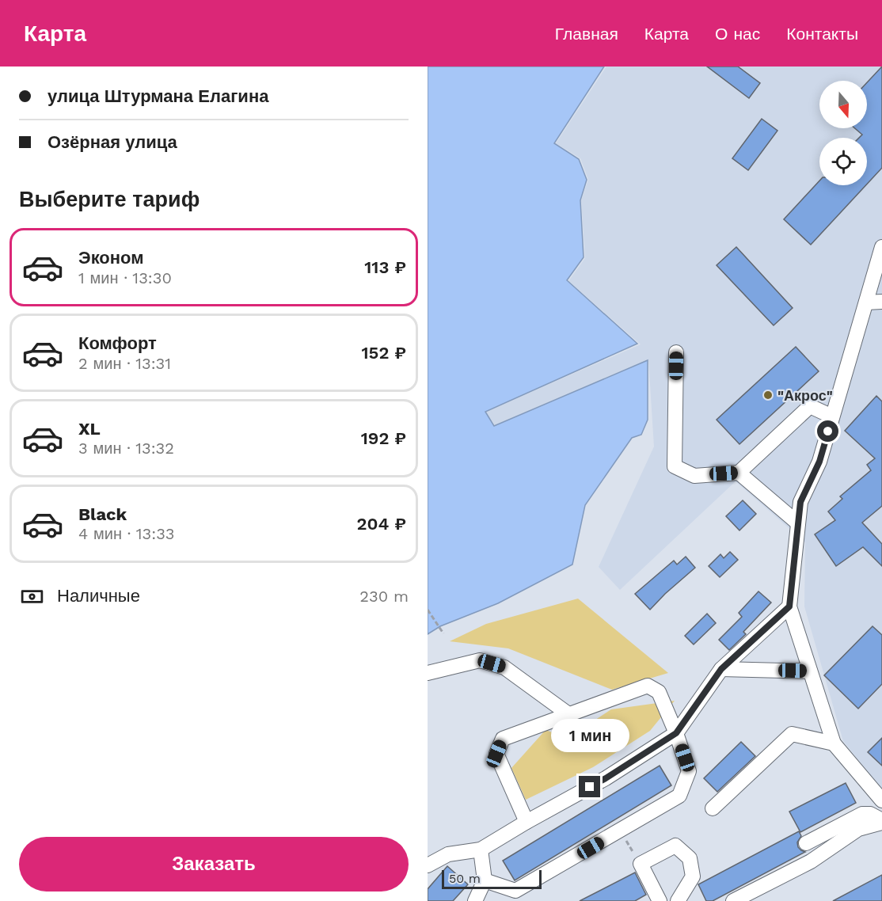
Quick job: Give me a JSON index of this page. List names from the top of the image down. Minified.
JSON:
{"places":["\"Акрос\""],"scale_bar":"50 m","north":"bottom","page":{"header":"Карта","nav":["Главная","Карта","О нас","Контакты"],"banner":["улица Штурмана Елагина","Озёрная улица"],"heading":"Выберите тариф","list":[{"name":"Эконом","note":"1 мин · 13:30","value":"113 ₽"},{"name":"Комфорт","note":"2 мин · 13:31","value":"152 ₽"},{"name":"XL","note":"3 мин · 13:32","value":"192 ₽"},{"name":"Black","note":"4 мин · 13:33","value":"204 ₽"}],"pay":["Наличные","230 m"],"bubble":"1 мин","buttons":"Заказать","scale":"50 m"}}
